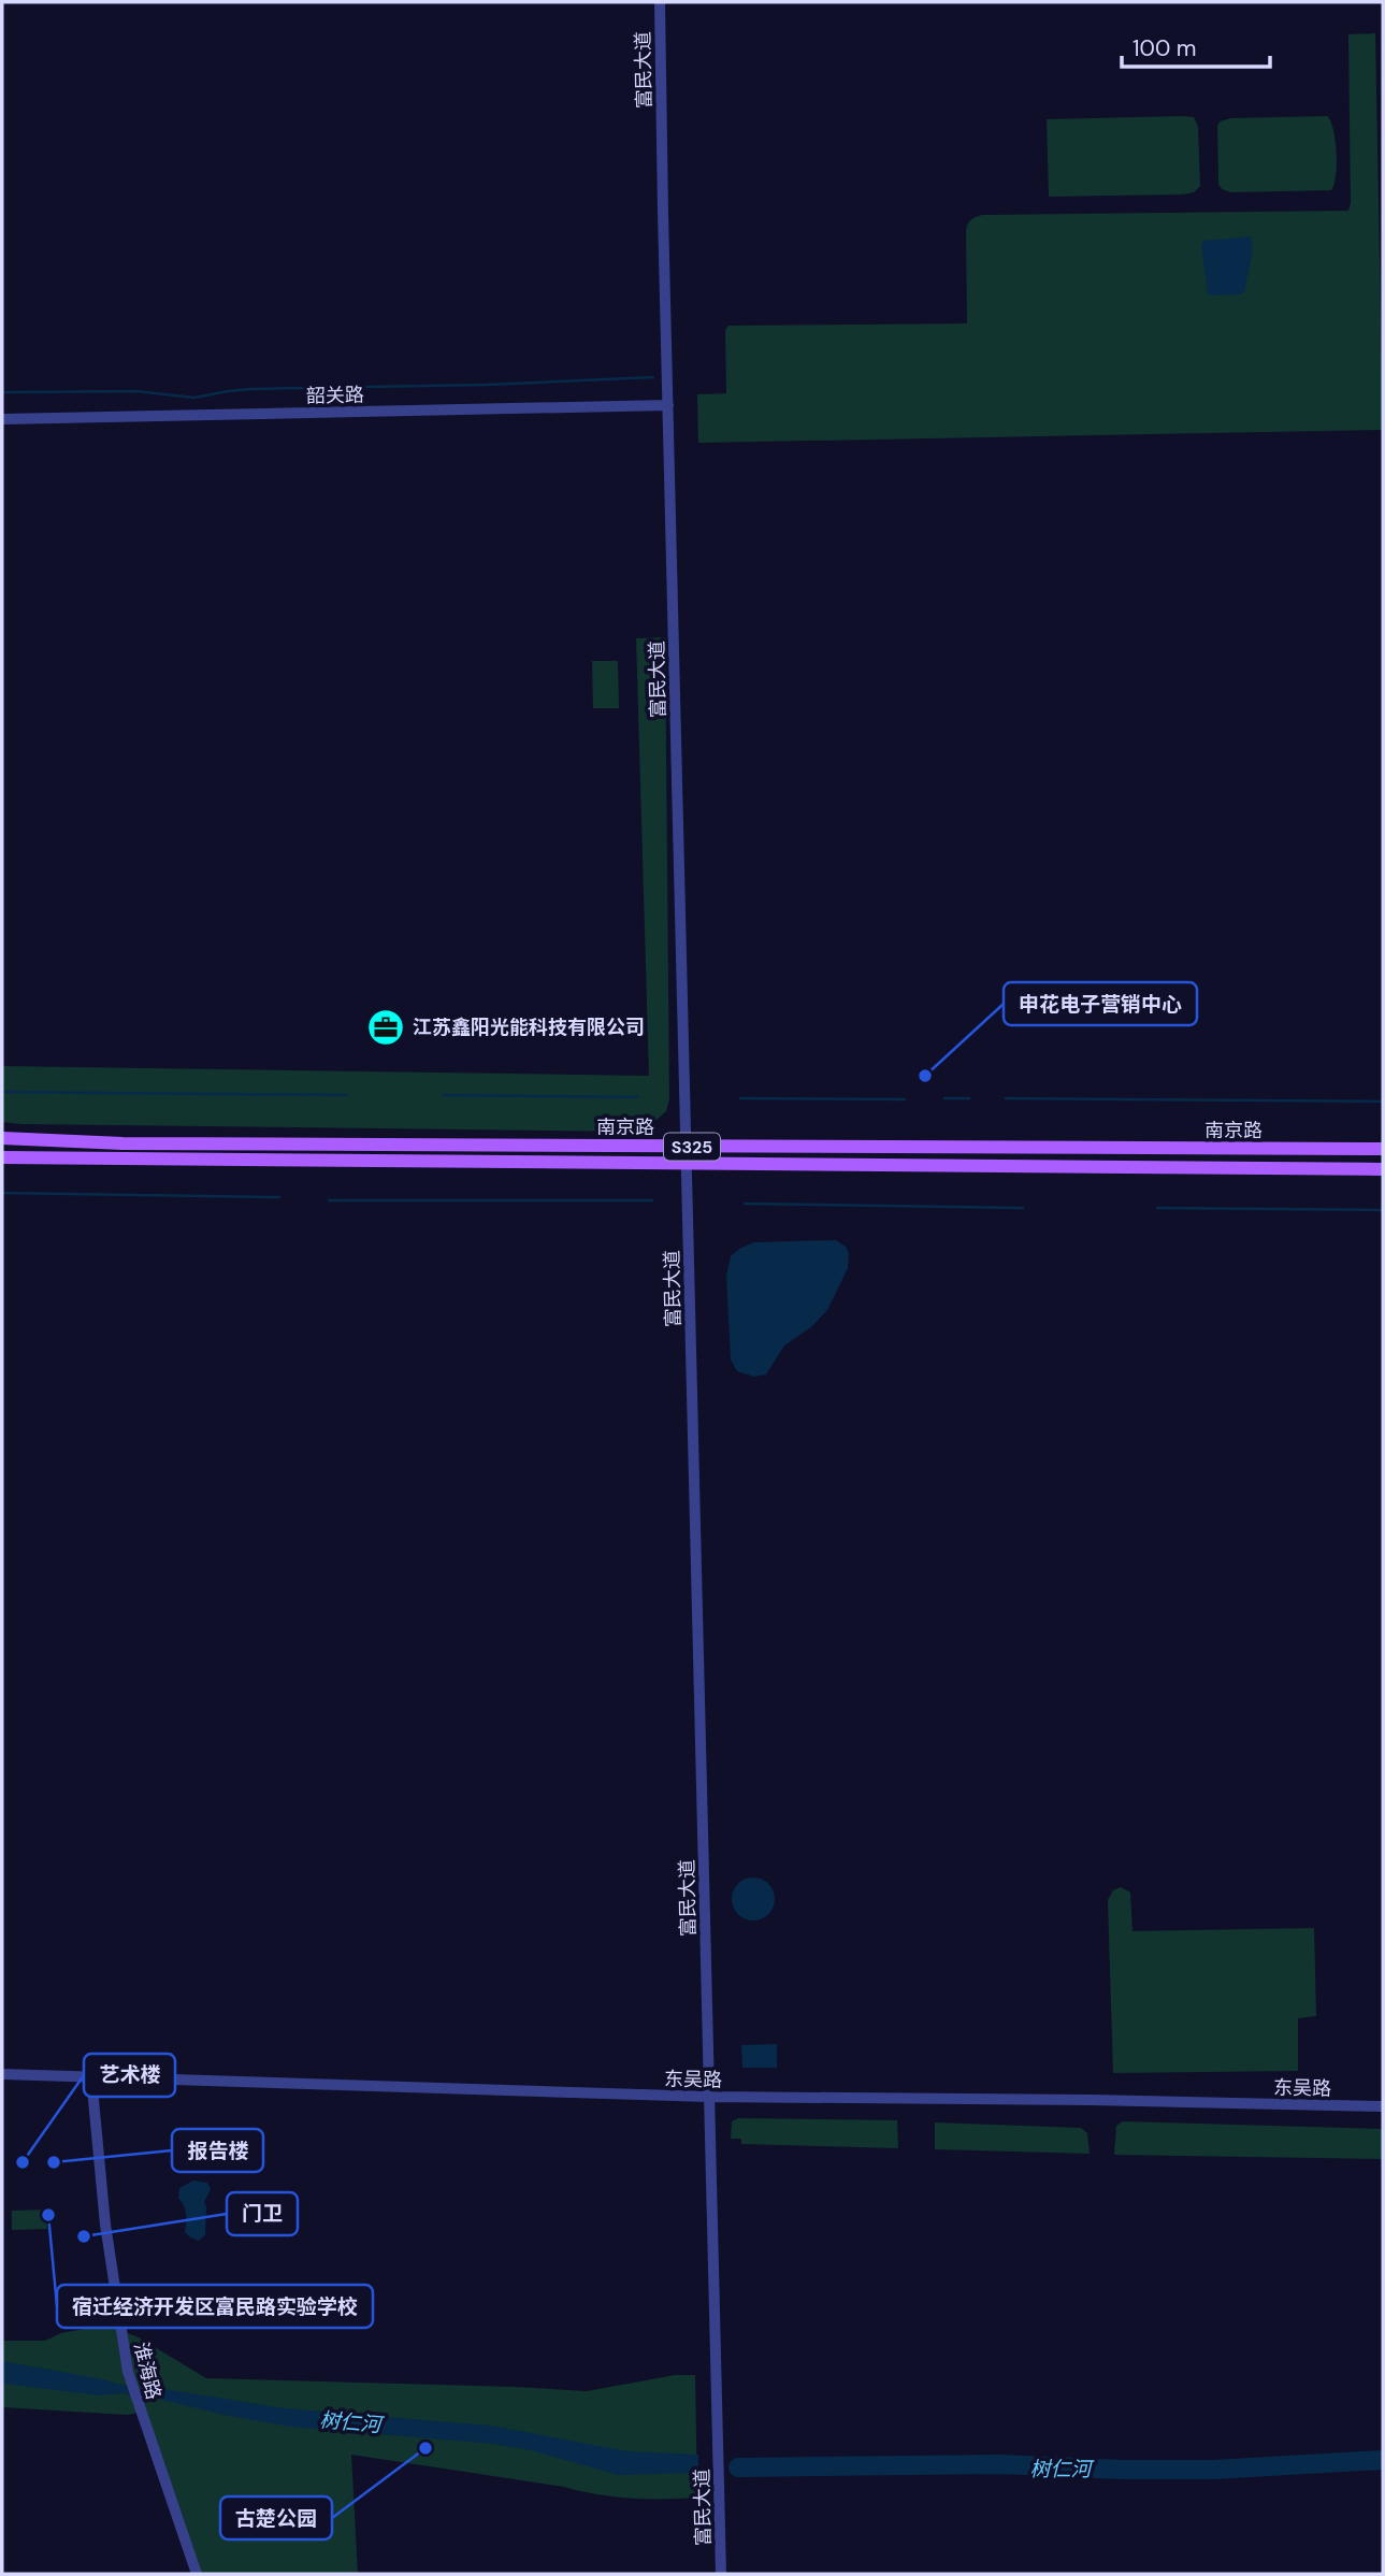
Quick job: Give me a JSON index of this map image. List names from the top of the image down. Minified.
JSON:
{"streets":{"main road":["南京路","S325"],"street":["富民大道","韶关路","东吴路","淮海路"]},"crossings":[["富民大道","韶关路"],["富民大道","南京路"],["富民大道","东吴路"],["东吴路","淮海路"]],"water":["树仁河"],"places":{"office":["江苏鑫阳光能科技有限公司"],"other":["申花电子营销中心","艺术楼","报告楼","宿迁经济开发区富民路实验学校","门卫","古楚公园"]},"scale_bar":"100 m"}
